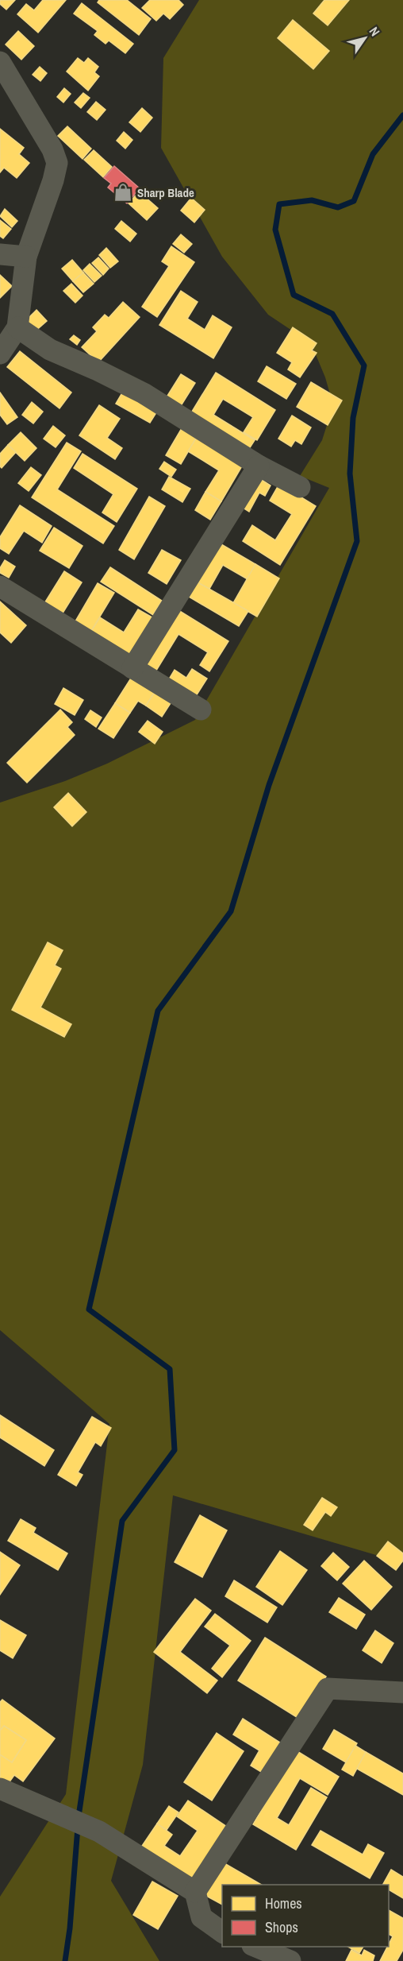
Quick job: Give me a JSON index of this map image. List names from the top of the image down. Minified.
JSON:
{"places":{"shop":["Sharp Blade"]},"legend":["Homes","Shops"],"north":"top right"}
